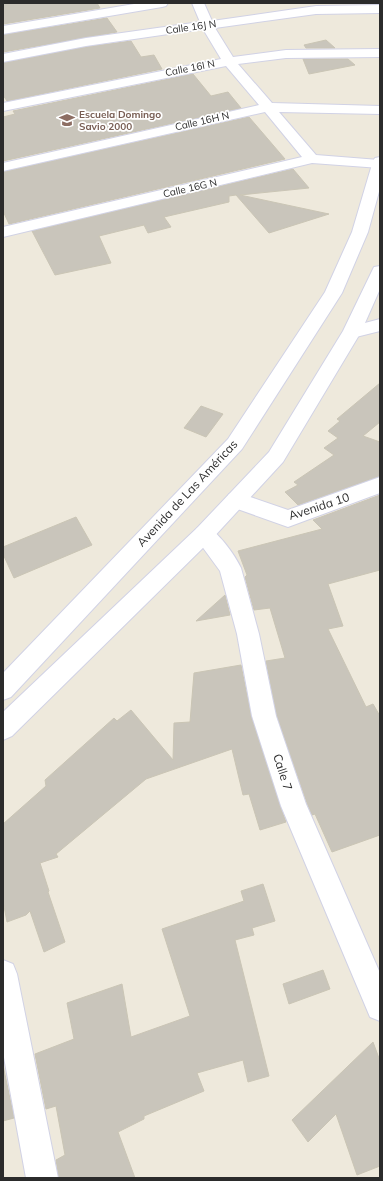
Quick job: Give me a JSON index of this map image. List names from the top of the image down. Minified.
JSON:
{"streets":{"street":["Calle 16J N","Calle 16I N","Calle 16H N","Calle 16G N","Avenida de Las Américas","Avenida 10","Calle 7"]},"crossings":[["Calle 16G N","Avenida de Las Américas"]],"places":{"school or university":["Escuela Domingo Savio 2000"]}}
